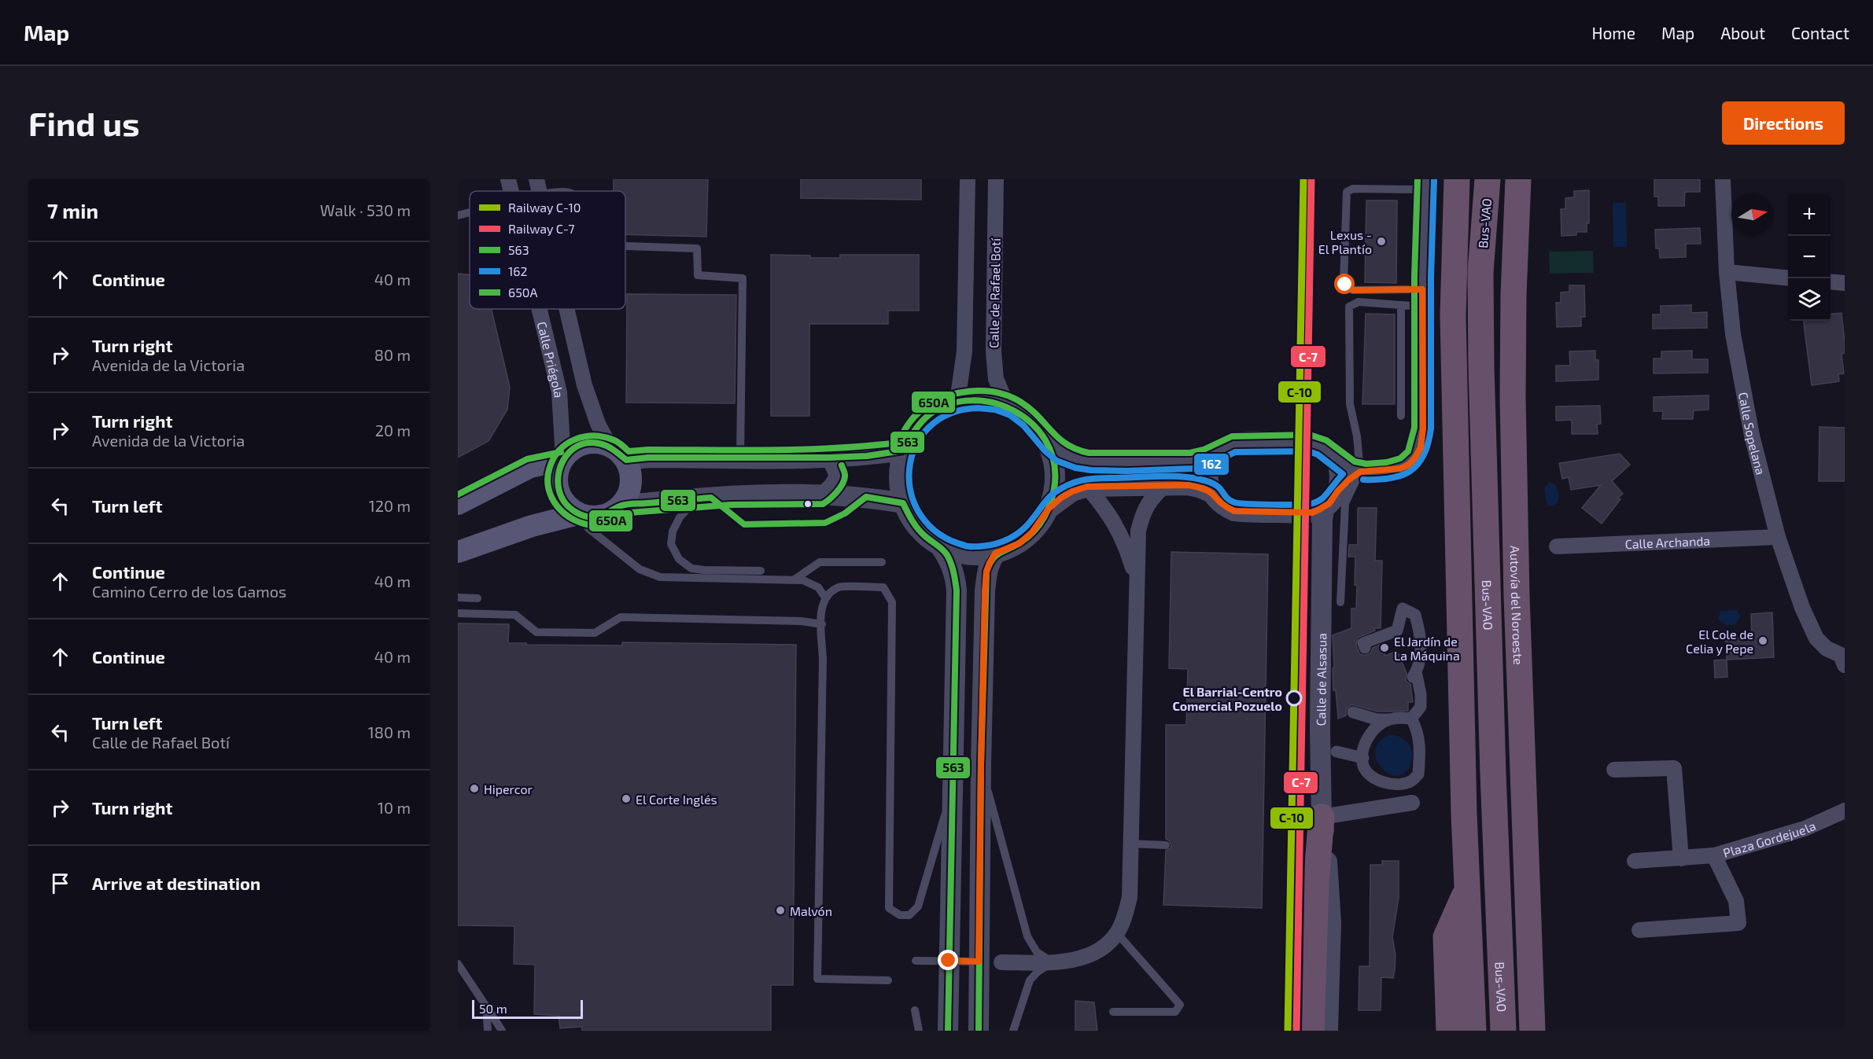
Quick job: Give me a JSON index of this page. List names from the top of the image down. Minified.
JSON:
{"streets":{"highway":["Bus-VAO","Autovía del Noroeste"],"street":["Calle de Rafael Botí","Calle Priégola","Calle Sopelana","Calle Archanda","Calle de Alsasua","Plaza Gordejuela"]},"crossings":[["Calle Sopelana","Calle Archanda"]],"places":["Lexus - El Plantío","El Cole de Celia y Pepe","El Jardín de La Máquina","El Barrial-Centro Comercial Pozuelo","Hipercor","El Corte Inglés","Malvón"],"lines":["rail line C-10","rail line C-7","transit line 162","transit line 650A","transit line 563"],"legend":["Railway C-10","Railway C-7","563","162","650A"],"scale_bar":"50 m","north":"right","page":{"header":"Map","nav":["Home","Map","About","Contact"],"buttons":"Directions","title":"Find us","heading":["7 min","Walk · 530 m"],"map_buttons":["+","−"],"list":[["Continue","40 m"],["Turn right","Avenida de la Victoria","80 m"],["Turn right","Avenida de la Victoria","20 m"],["Turn left","120 m"],["Continue","Camino Cerro de los Gamos","40 m"],["Continue","40 m"],["Turn left","Calle de Rafael Botí","180 m"],["Turn right","10 m"],"Arrive at destination"],"scale":"50 m"}}
